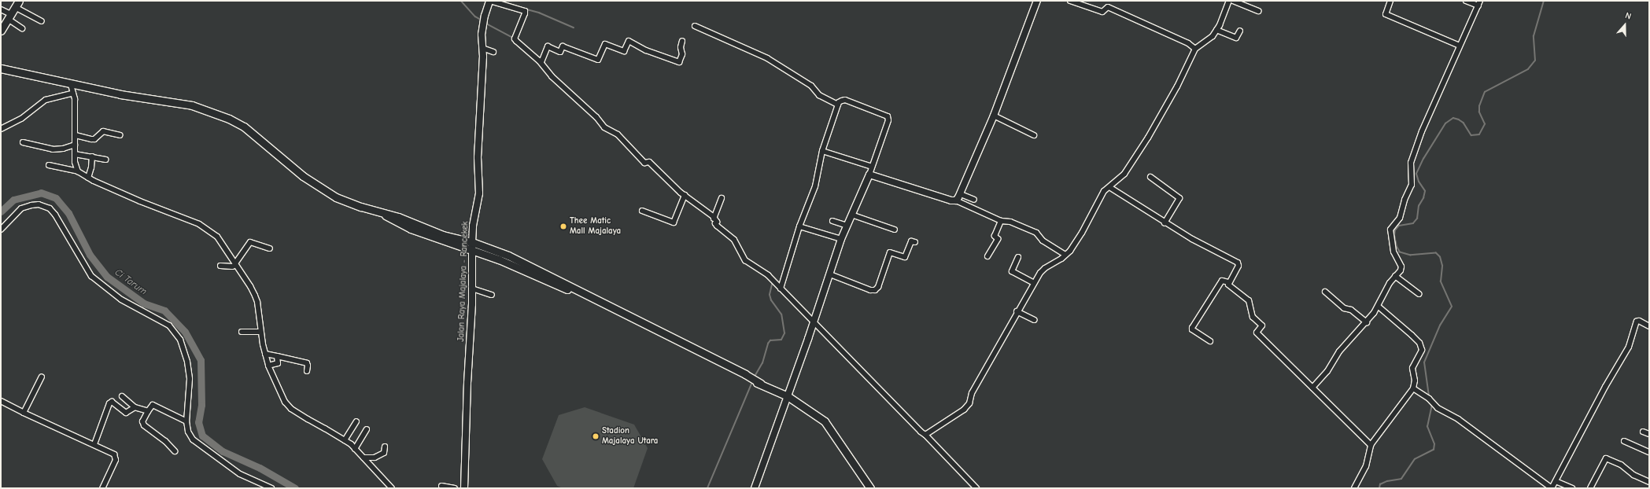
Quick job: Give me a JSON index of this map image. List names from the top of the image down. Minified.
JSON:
{"streets":{"street":["Jalan Raya Majalaya - Rancekek"]},"water":["Ci Tarum"],"places":["Thee Matic Mall Majalaya","Stadion Majalaya Utara"],"north":"top"}
